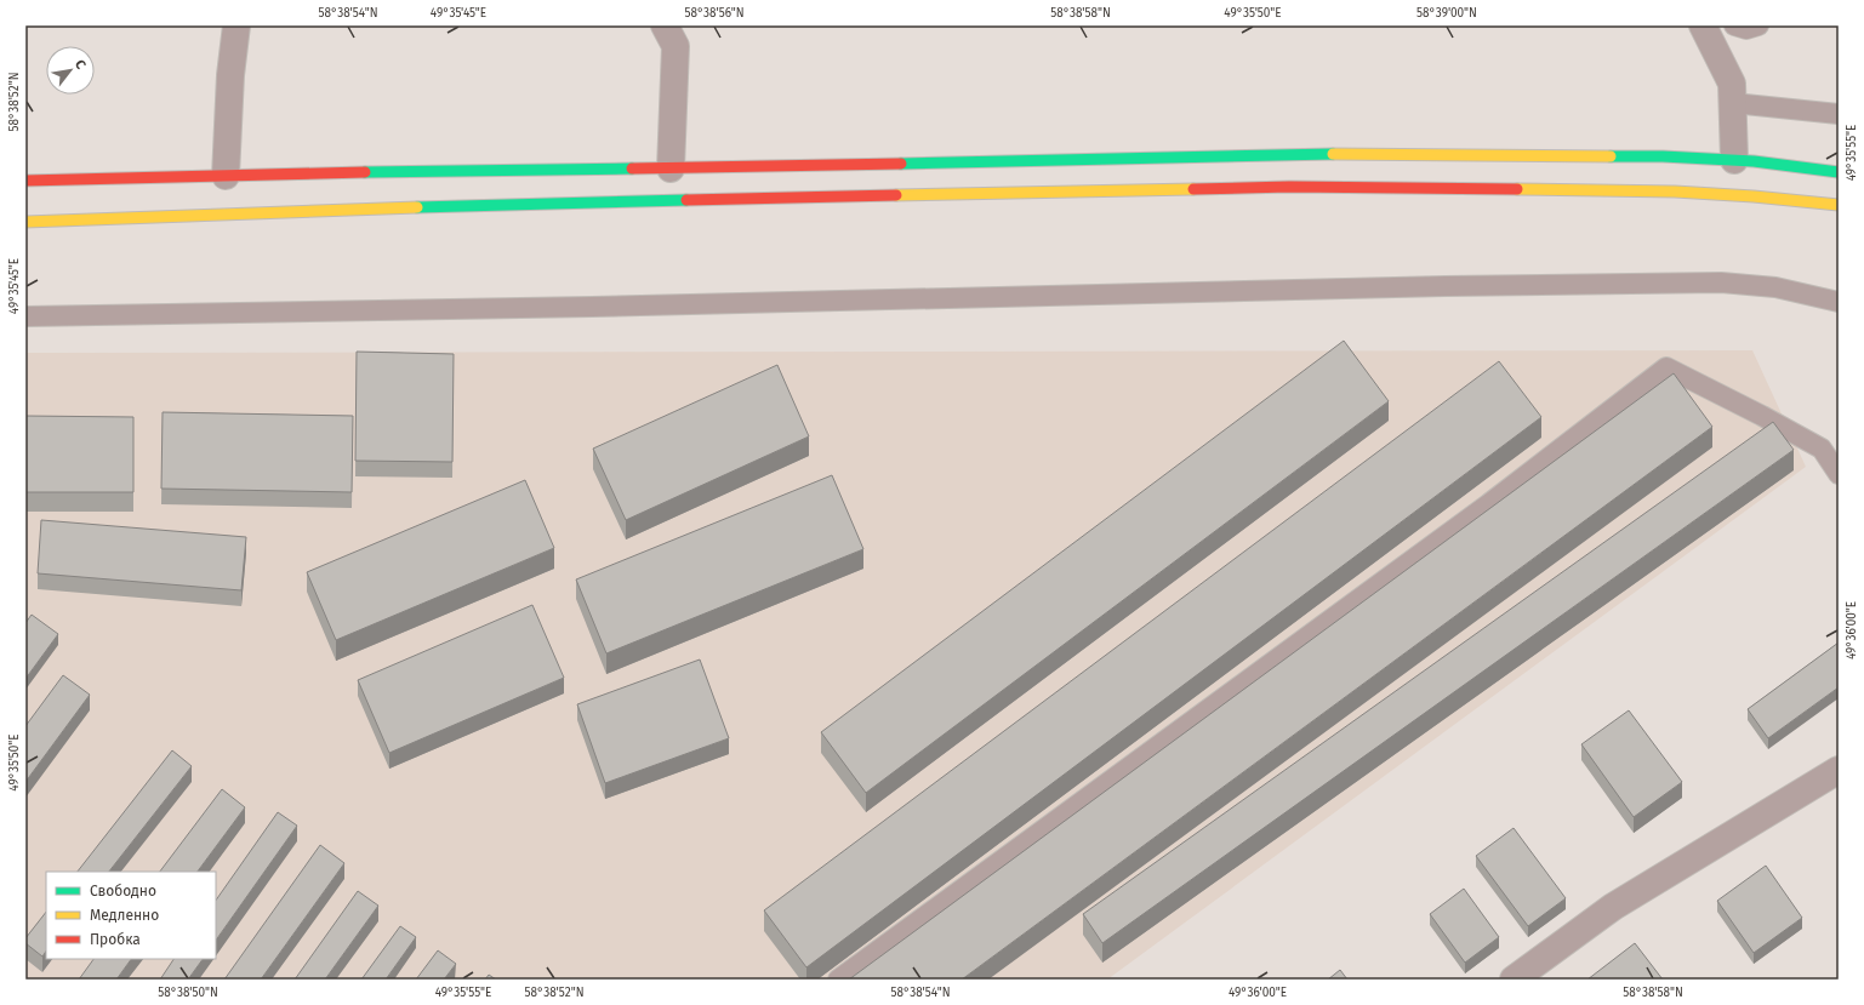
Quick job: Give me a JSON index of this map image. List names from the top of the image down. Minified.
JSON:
{"legend":["Свободно","Медленно","Пробка"],"north":"top right","coordinates":["58°38'54\"N","49°35'45\"E","58°38'56\"N","58°38'58\"N","49°35'50\"E","58°39'00\"N","58°38'52\"N","49°35'55\"E","49°36'00\"E","58°38'50\"N"]}
